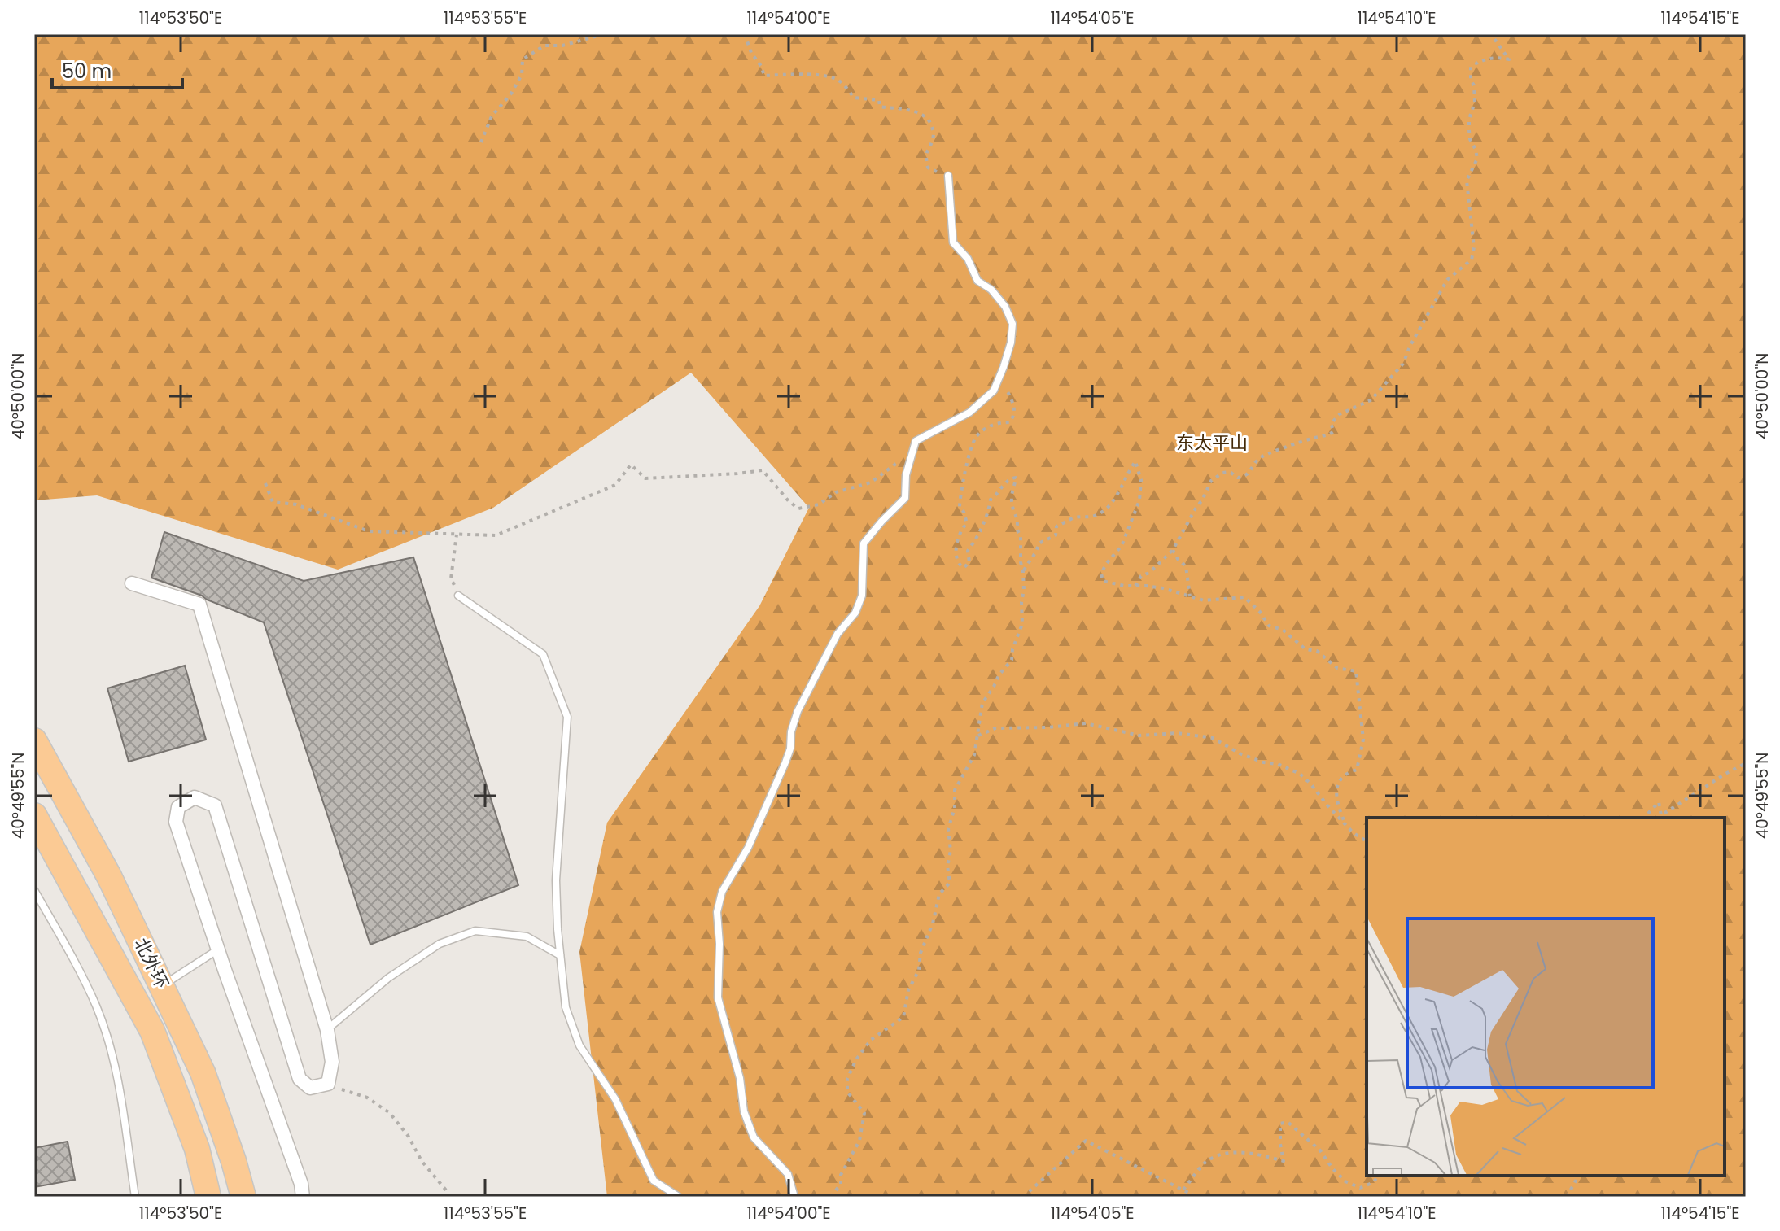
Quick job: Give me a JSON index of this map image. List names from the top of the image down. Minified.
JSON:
{"streets":{"highway":["北外环"]},"parks":["东太平山"],"scale_bar":"50 m","coordinates":["114°53'50\"E","114°53'55\"E","114°54'00\"E","114°54'05\"E","114°54'10\"E","114°54'15\"E","40°50'00\"N","40°49'55\"N"]}
